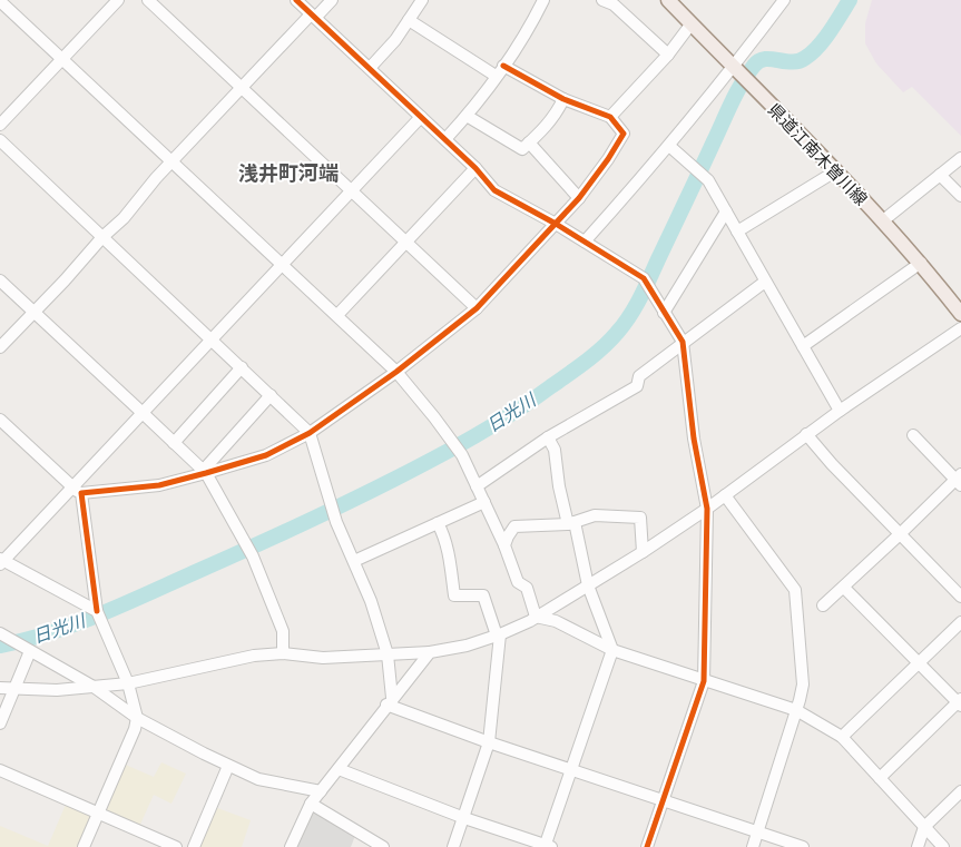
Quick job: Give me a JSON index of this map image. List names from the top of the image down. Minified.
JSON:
{"streets":{"main road":["県道江南木曽川線"]},"districts":["浅井町河端"],"water":["日光川"]}
